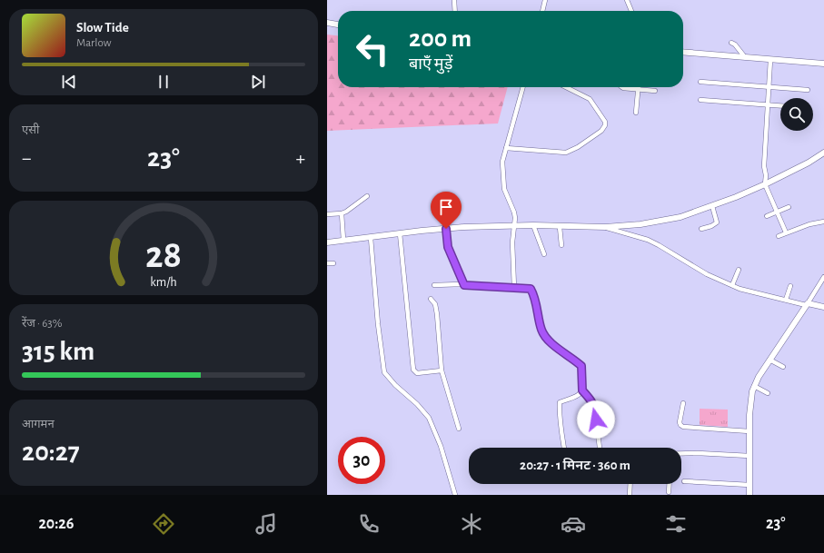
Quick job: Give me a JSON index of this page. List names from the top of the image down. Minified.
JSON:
{"page":{"turn":["200 m","बाएँ मुड़ें"],"song":["Slow Tide","Marlow"],"tile":["एसी",["रेंज · 63%","315 km"],["आगमन","20:27"]],"heat":["−","23°","+"],"limit":"30","trip":"20:27 · 1 मिनट · 360 m","tabs":["20:26","23°"],"gauge":["28","km/h"]}}
